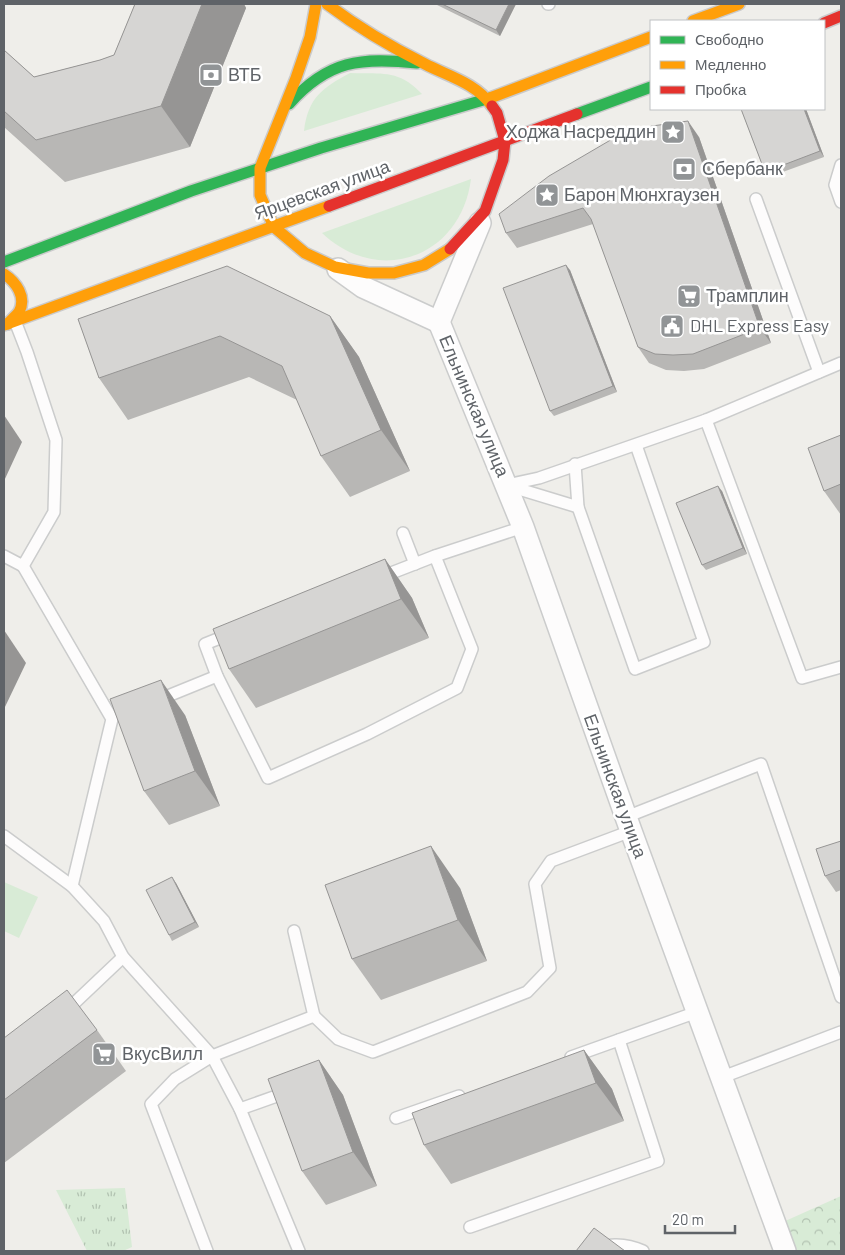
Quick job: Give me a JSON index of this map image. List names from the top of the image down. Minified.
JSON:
{"streets":{"main road":["Ярцевская улица"],"street":["Ельнинская улица"]},"places":{"bank":["ВТБ","Сбербанк"],"place":["Ходжа Насреддин","Барон Мюнхгаузен"],"supermarket":["Трамплин","ВкусВилл"],"public building":["DHL Express Easy"]},"legend":["Свободно","Медленно","Пробка"],"scale_bar":"20 m"}
